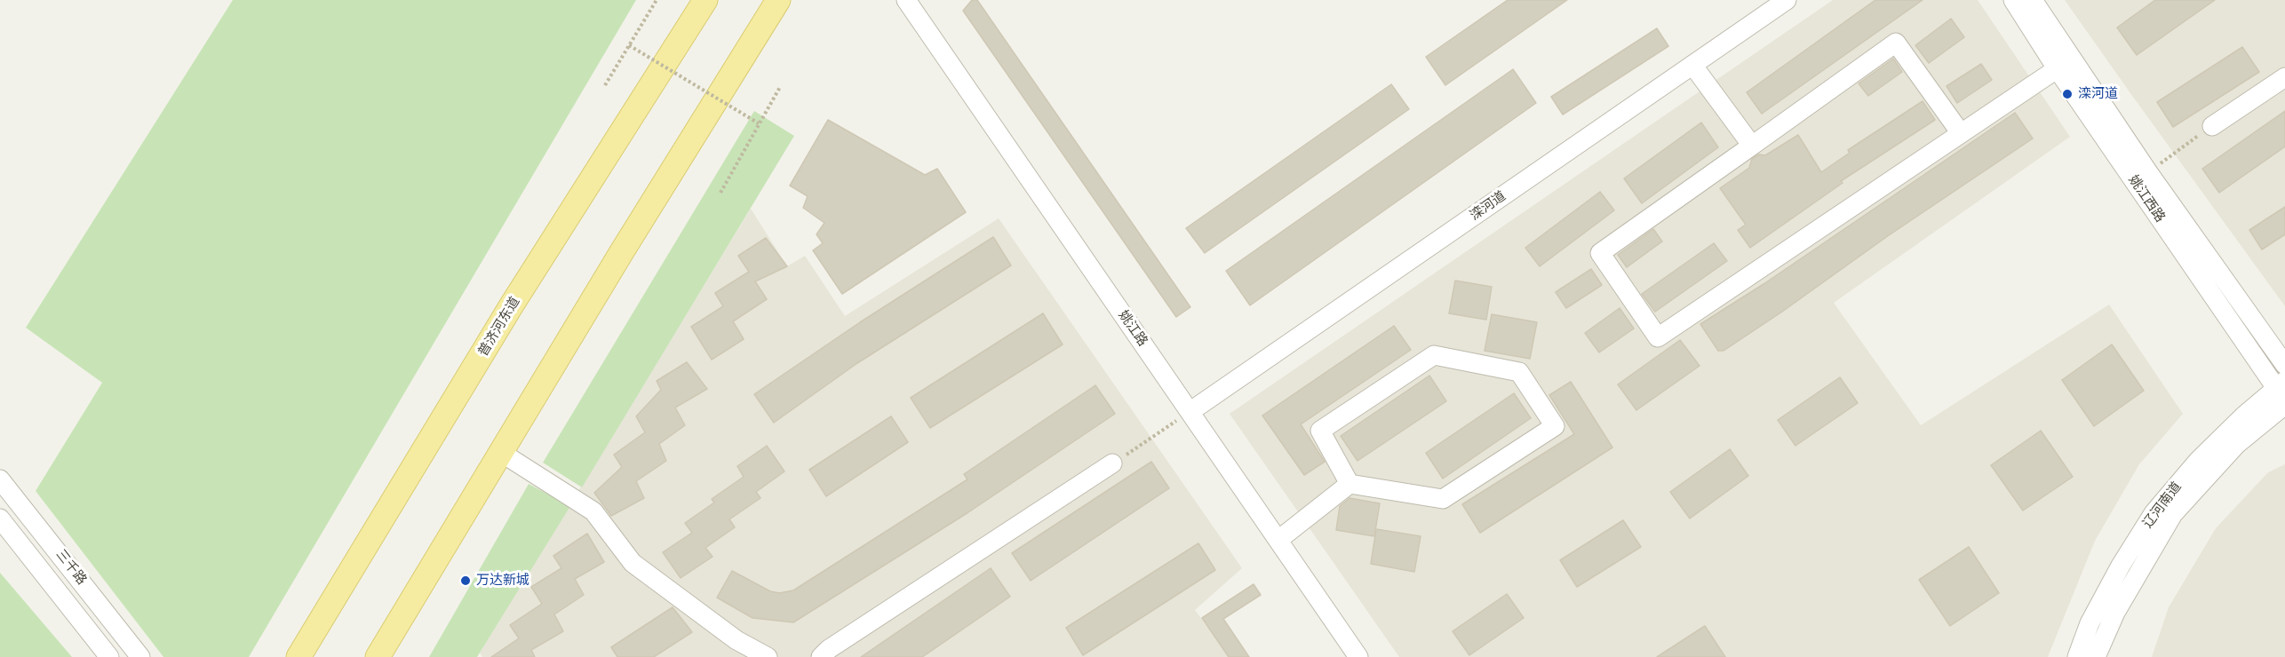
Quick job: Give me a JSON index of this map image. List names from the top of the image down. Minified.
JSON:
{"streets":{"main road":["普济河东道"],"street":["姚江西路","滦河道","姚江路","辽河南道","三千路"]},"crossings":[["姚江西路","辽河南道"],["滦河道","姚江路"]],"places":["滦河道","万达新城"]}
